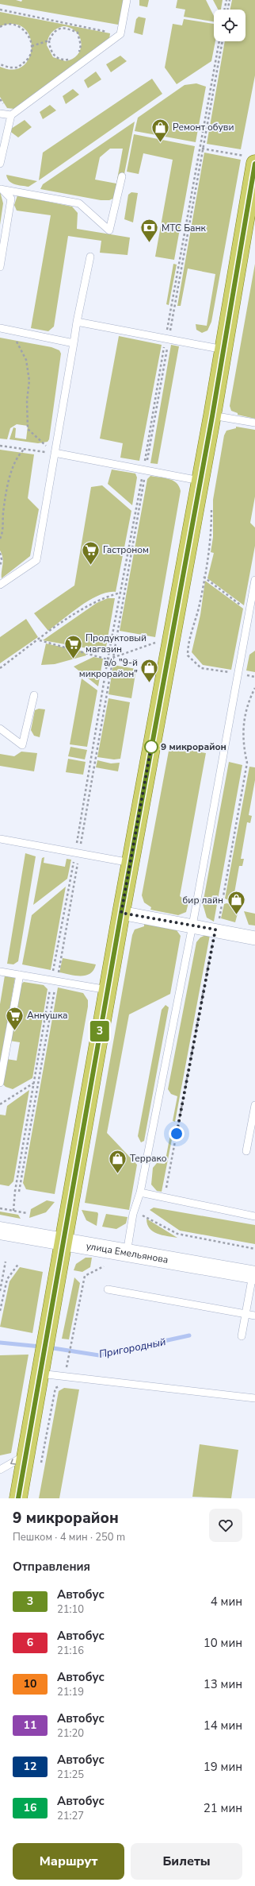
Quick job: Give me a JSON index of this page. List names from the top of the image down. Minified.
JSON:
{"streets":{"main road":["улица Емельянова"]},"water":["Пригородный"],"places":{"shop":["Ремонт обуви","а/о \"9-й микрорайон\"","бир лайн","Террако"],"bank":["МТС Банк"],"supermarket":["Гастроном","Продуктовый магазин","Аннушка"],"other":["9 микрорайон"]},"lines":["bus line 3"],"page":{"on_map":"3","heading":[["9 микрорайон","Пешком · 4 мин · 250 m"],"Отправления"],"list":[{"mark":"3","name":"Автобус","note":"21:10","value":"4 мин"},{"mark":"6","name":"Автобус","note":"21:16","value":"10 мин"},{"mark":"10","name":"Автобус","note":"21:19","value":"13 мин"},{"mark":"11","name":"Автобус","note":"21:20","value":"14 мин"},{"mark":"12","name":"Автобус","note":"21:25","value":"19 мин"},{"mark":"16","name":"Автобус","note":"21:27","value":"21 мин"}],"buttons":["Маршрут","Билеты"]}}
